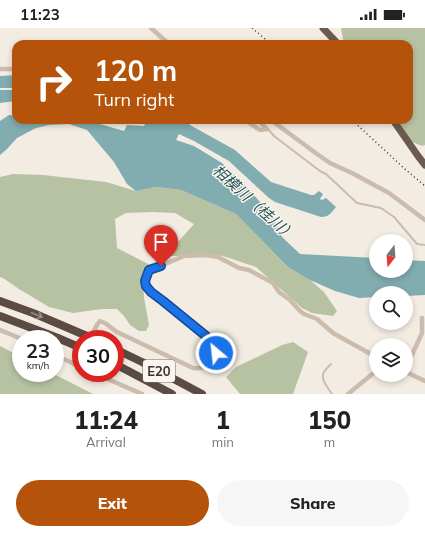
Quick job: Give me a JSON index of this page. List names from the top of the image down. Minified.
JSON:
{"streets":{"highway":["E20"]},"water":["相模川（桂川）"],"north":"bottom","page":{"status":"11:23","turn":["120 m","Turn right"],"speed":"23 km/h","limit":"30","eta":["11:24","Arrival","1","min","150","m"],"buttons":["Exit","Share"]}}
